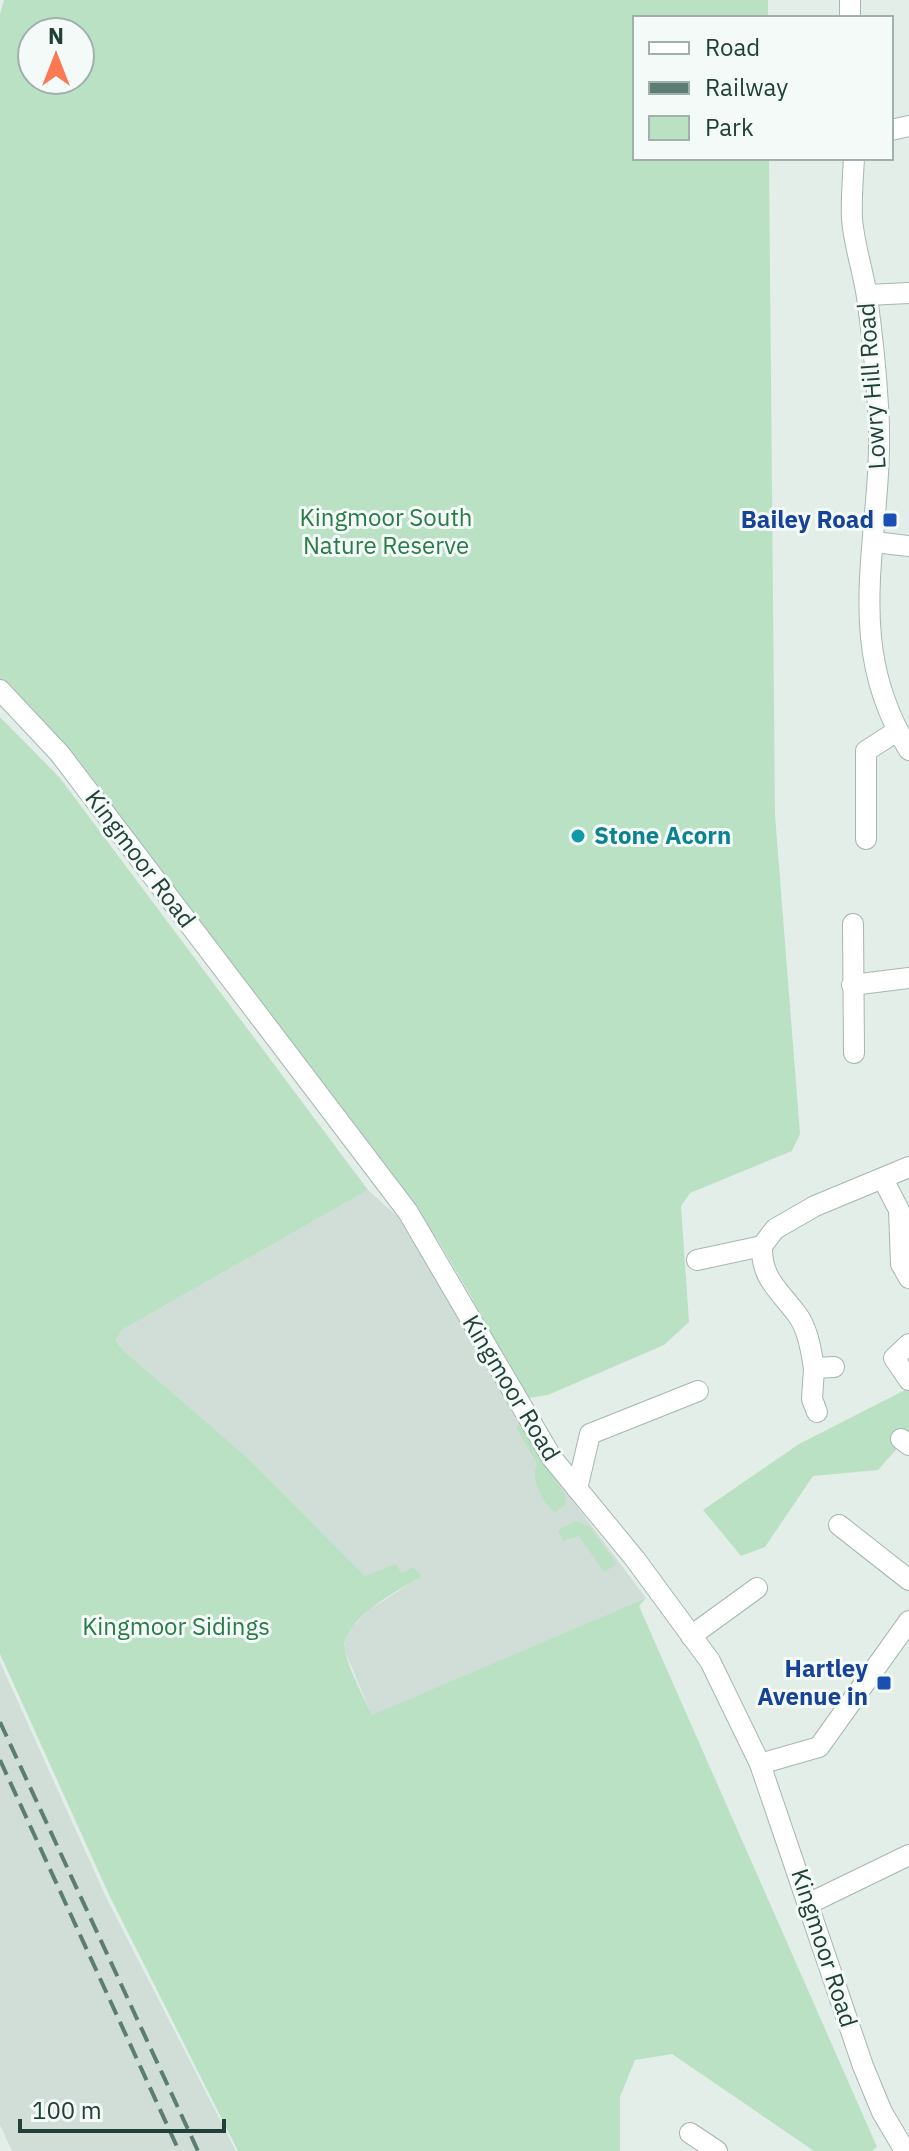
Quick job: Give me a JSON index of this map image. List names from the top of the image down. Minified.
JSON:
{"streets":{"street":["Lowry Hill Road","Kingmoor Road"]},"parks":["Kingmoor South Nature Reserve","Kingmoor Sidings"],"places":{"transit":["Bailey Road","Hartley Avenue in"],"other":["Stone Acorn"]},"legend":["Road","Railway","Park"],"scale_bar":"100 m","north":"top"}
